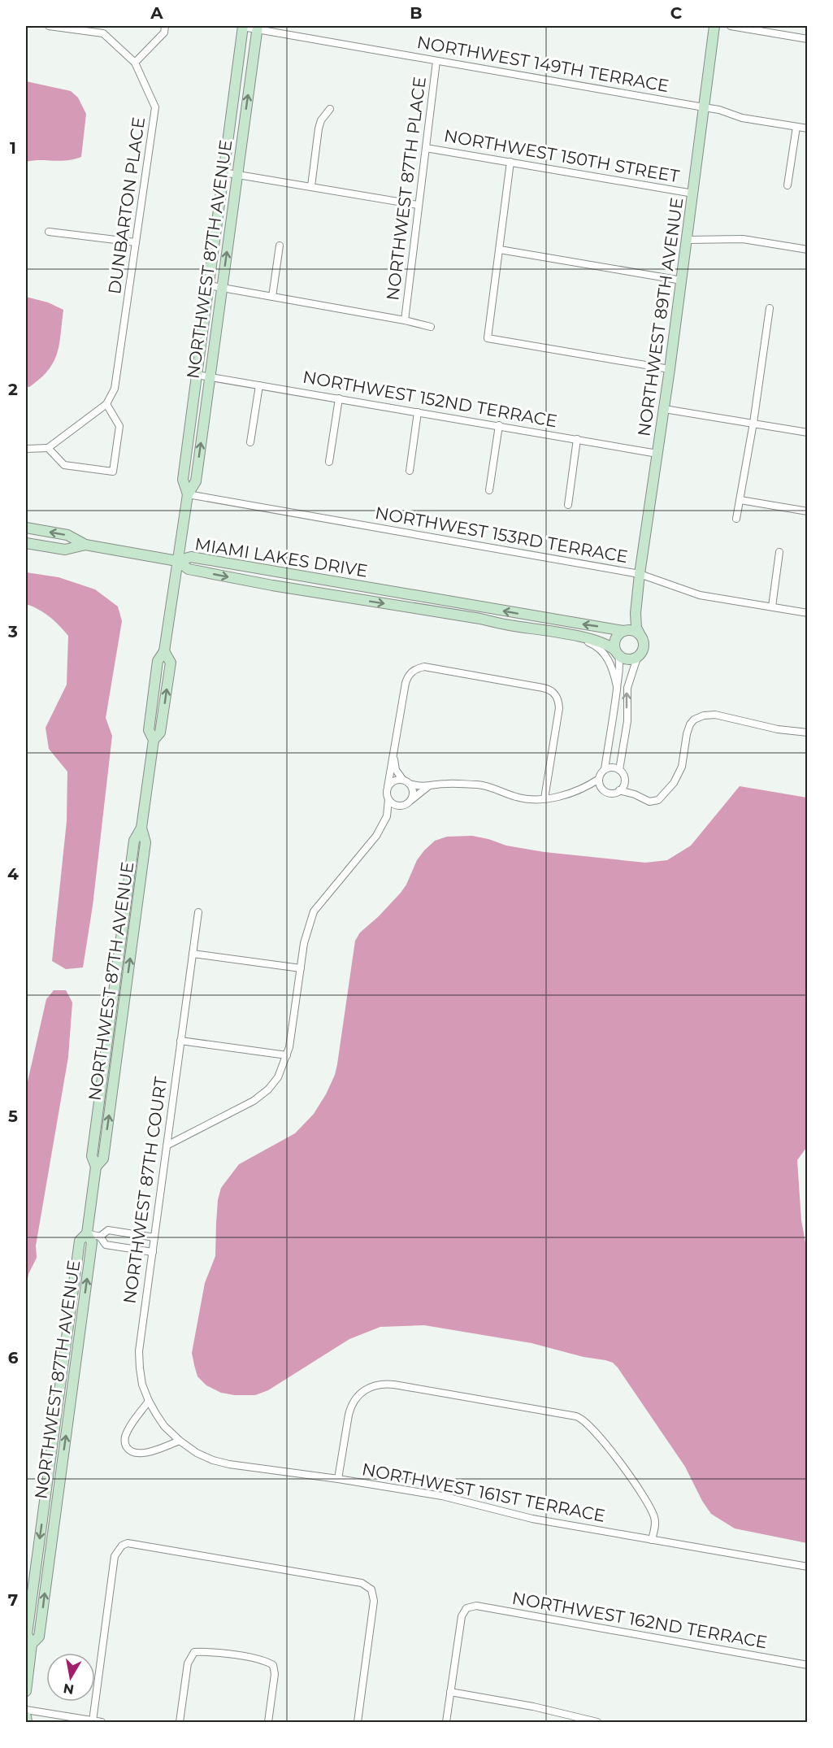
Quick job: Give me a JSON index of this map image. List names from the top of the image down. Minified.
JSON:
{"streets":{"street":["NORTHWEST 149TH TERRACE","NORTHWEST 150TH STREET","NORTHWEST 87TH PLACE","DUNBARTON PLACE","NORTHWEST 87TH AVENUE","NORTHWEST 89TH AVENUE","NORTHWEST 152ND TERRACE","NORTHWEST 153RD TERRACE","MIAMI LAKES DRIVE","NORTHWEST 87TH COURT","NORTHWEST 161ST TERRACE","NORTHWEST 162ND TERRACE"]},"crossings":[["NORTHWEST 149TH TERRACE","NORTHWEST 87TH PLACE"],["NORTHWEST 149TH TERRACE","NORTHWEST 87TH AVENUE"],["NORTHWEST 149TH TERRACE","NORTHWEST 89TH AVENUE"],["NORTHWEST 150TH STREET","NORTHWEST 87TH PLACE"],["NORTHWEST 150TH STREET","NORTHWEST 89TH AVENUE"],["NORTHWEST 87TH AVENUE","NORTHWEST 152ND TERRACE"],["NORTHWEST 87TH AVENUE","NORTHWEST 153RD TERRACE"],["NORTHWEST 87TH AVENUE","MIAMI LAKES DRIVE"],["NORTHWEST 89TH AVENUE","NORTHWEST 152ND TERRACE"],["NORTHWEST 89TH AVENUE","NORTHWEST 153RD TERRACE"],["NORTHWEST 89TH AVENUE","MIAMI LAKES DRIVE"],["NORTHWEST 87TH COURT","NORTHWEST 161ST TERRACE"]],"north":"bottom","grid":{"columns":["A","B","C"],"rows":["1","2","3","4","5","6","7"]}}
